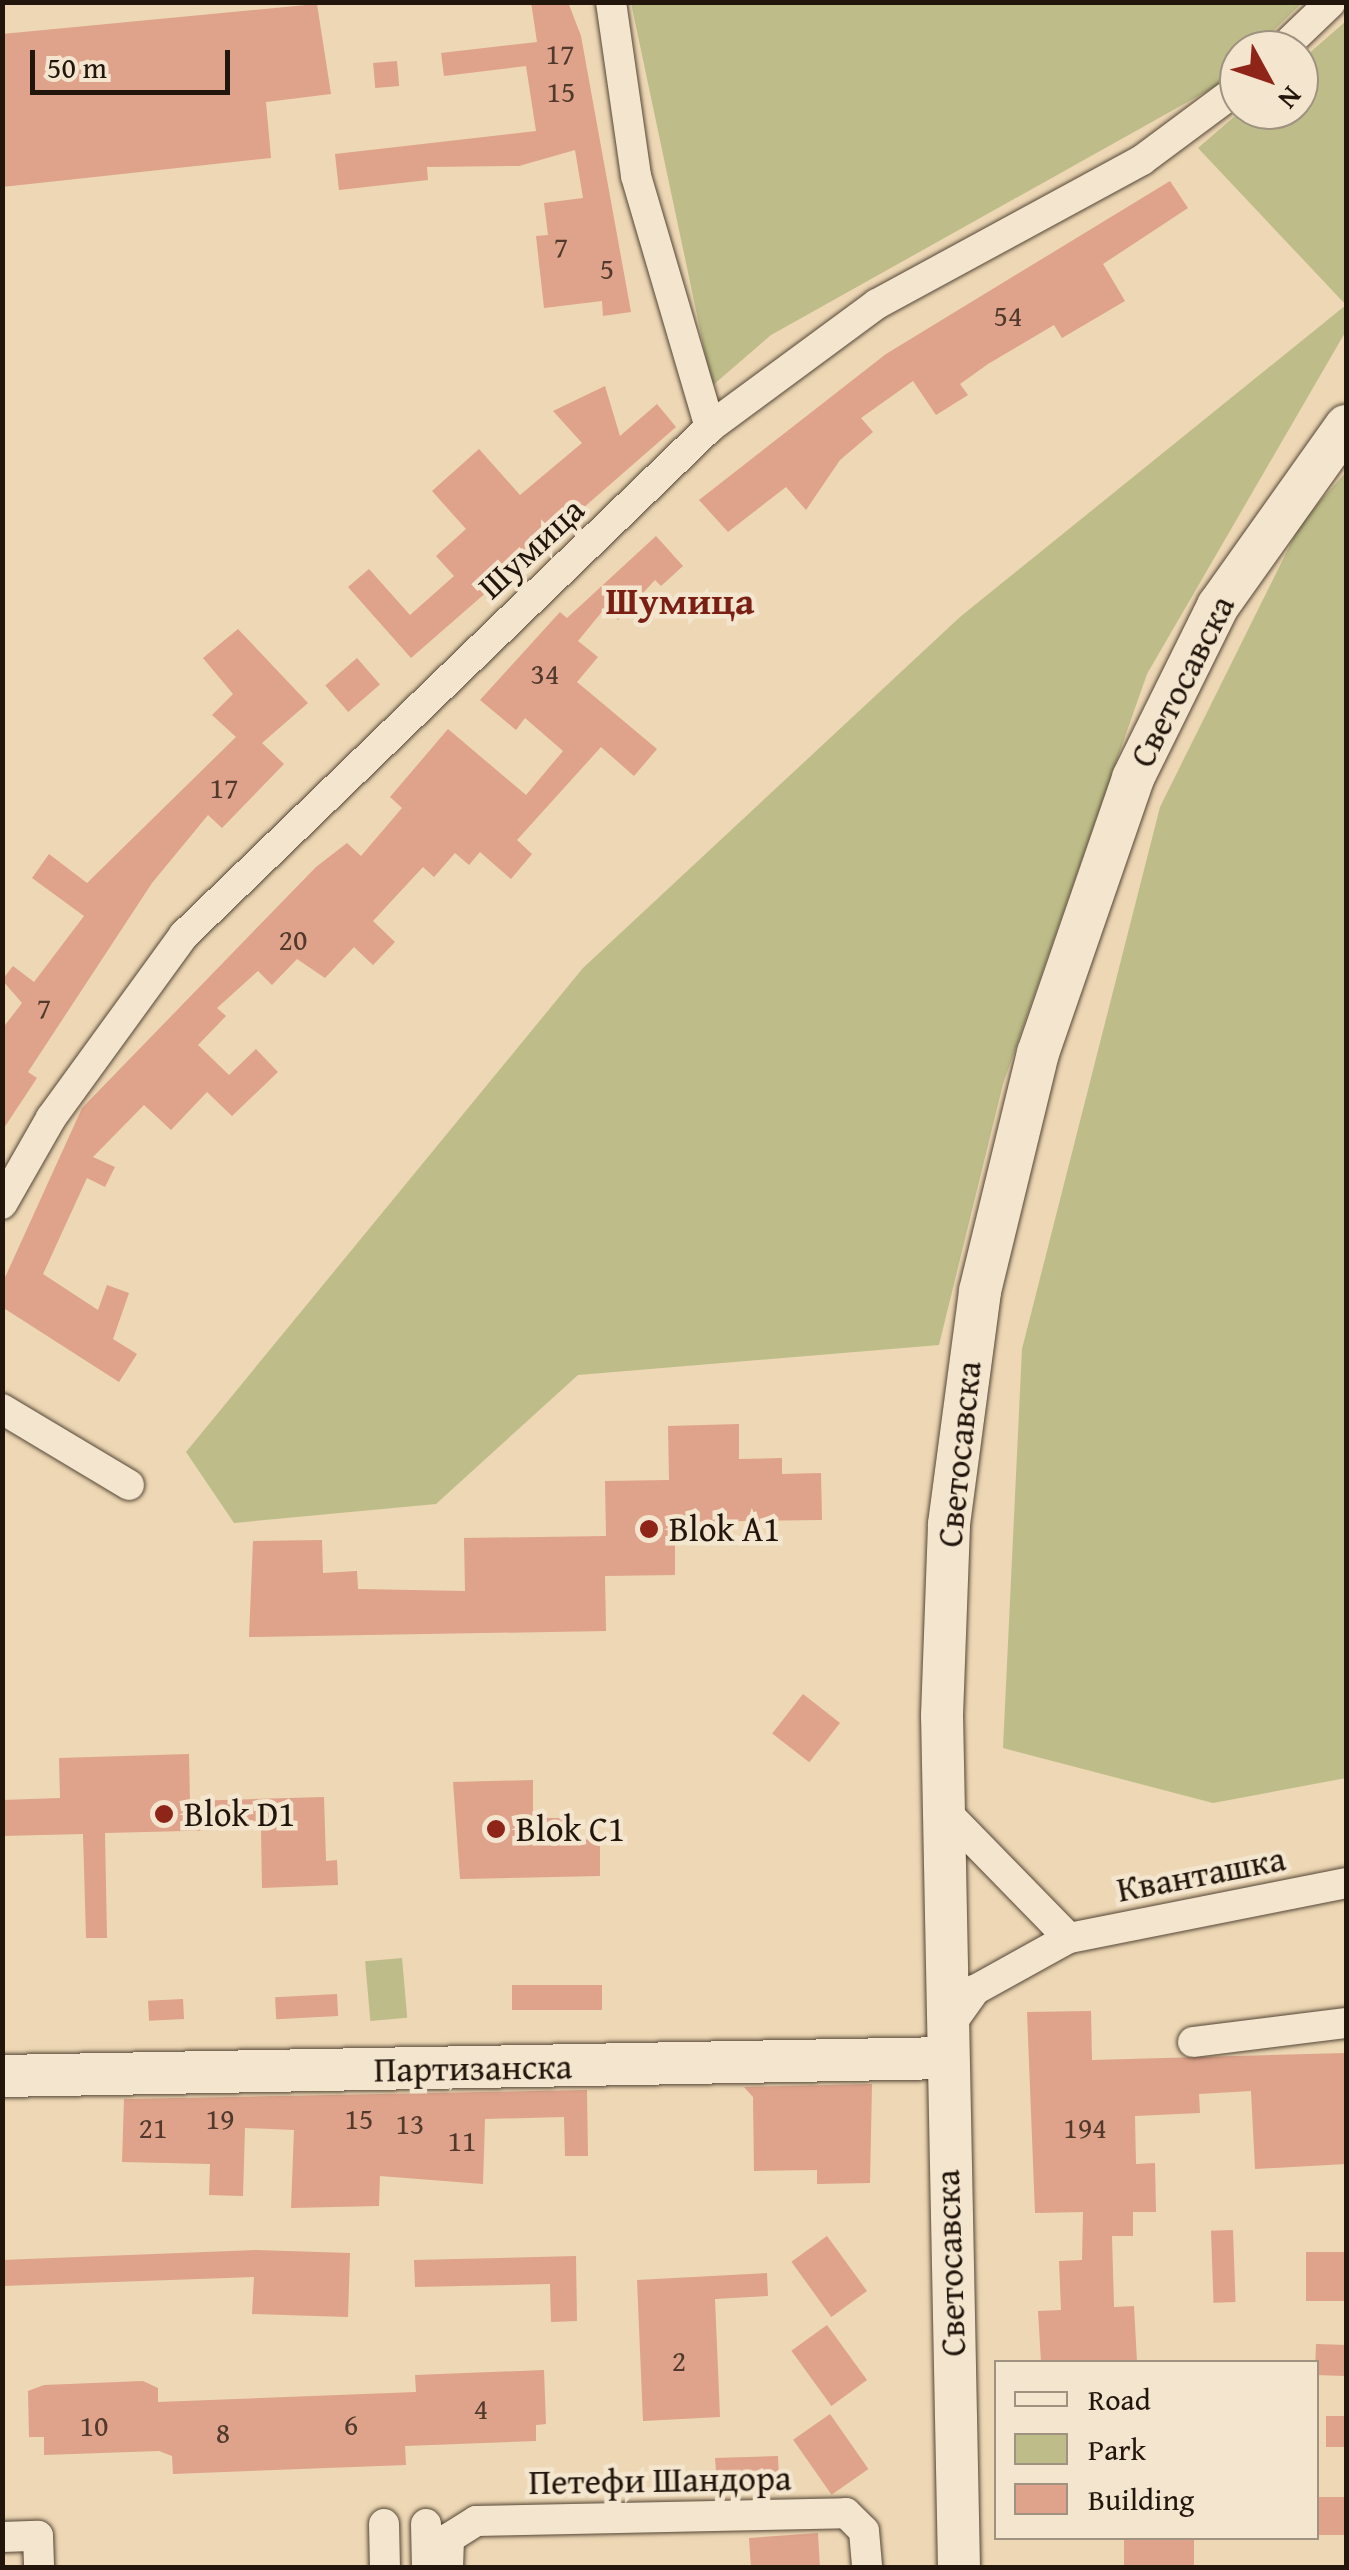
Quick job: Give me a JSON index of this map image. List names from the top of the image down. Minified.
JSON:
{"streets":{"main road":["Светосавска","Партизанска"],"street":["Шумица","Кванташка","Петефи Шандора"]},"crossings":[["Светосавска","Кванташка"],["Светосавска","Партизанска"],["Кванташка","Партизанска"]],"districts":["Шумица"],"places":["Blok A1","Blok D1","Blok C1"],"house_numbers":["17","15","7","5","54","34","17","20","7","19","15","13","21","194","11","2","4","6","10","8"],"legend":["Road","Park","Building"],"scale_bar":"50 m","north":"bottom right"}
